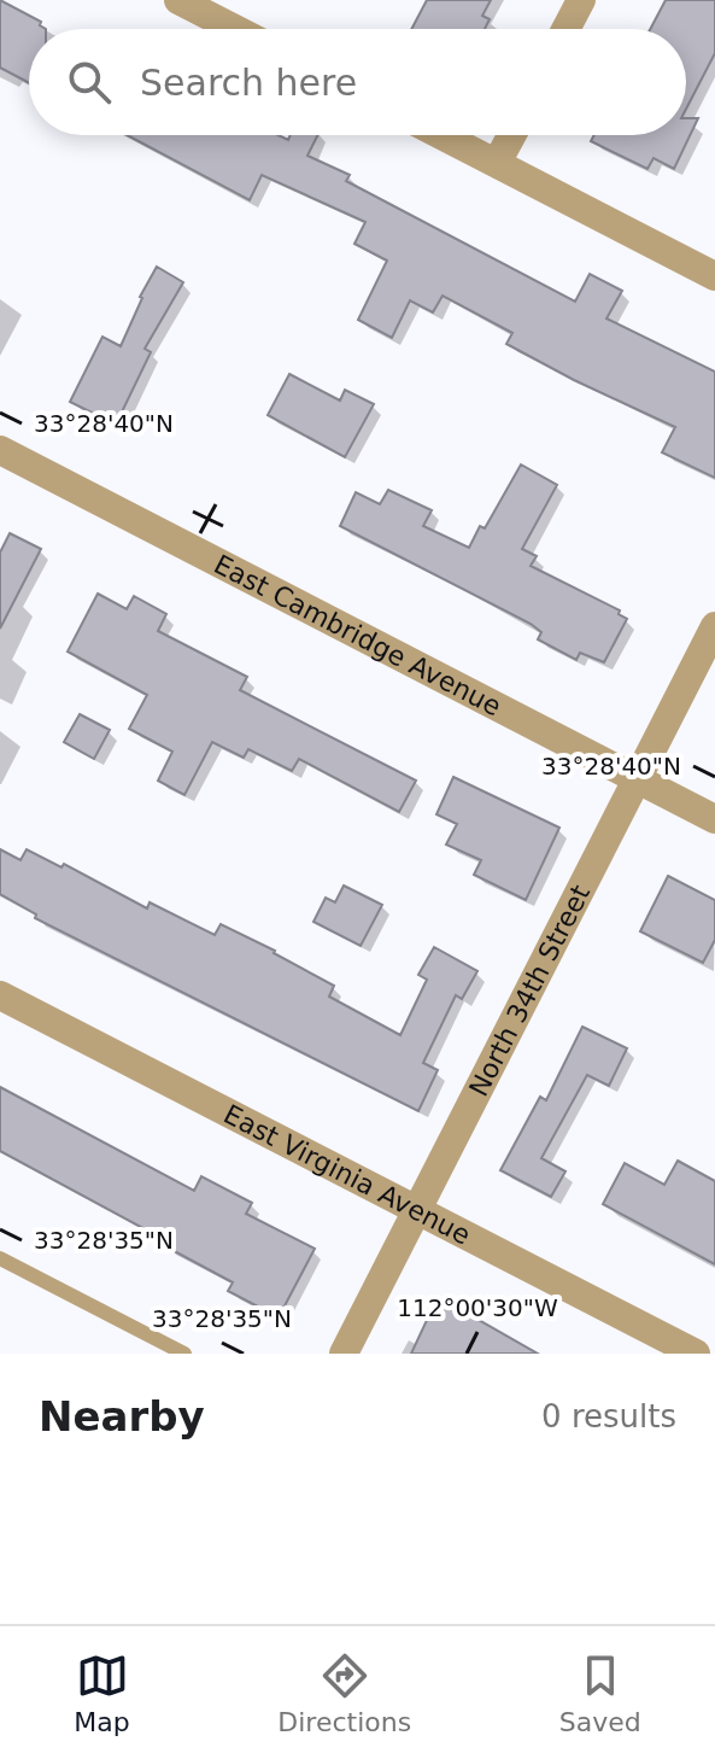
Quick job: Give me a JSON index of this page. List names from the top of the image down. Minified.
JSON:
{"streets":{"street":["East Cambridge Avenue","North 34th Street","East Virginia Avenue"]},"crossings":[["East Cambridge Avenue","North 34th Street"],["North 34th Street","East Virginia Avenue"]],"page":{"search":"Search here","heading":["Nearby","0 results"],"nav":["Map","Directions","Saved"]},"coordinates":["33°28'40\"N","33°28'35\"N","112°00'30\"W"]}
